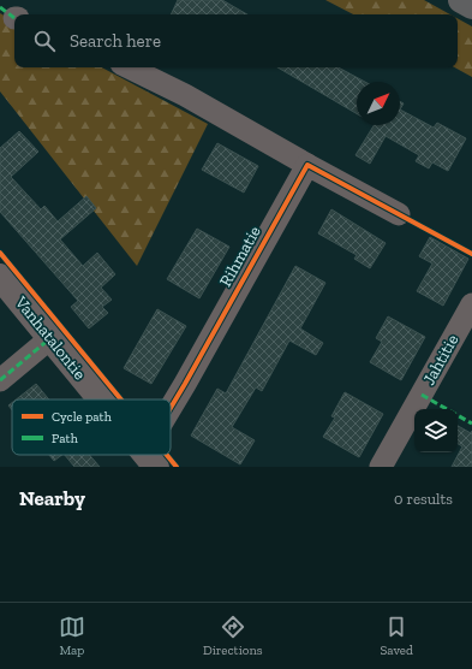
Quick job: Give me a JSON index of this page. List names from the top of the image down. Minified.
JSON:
{"streets":{"street":["Rihmatie","Vanhatalontie","Jahtitie"]},"legend":["Cycle path","Path"],"north":"top right","page":{"search":"Search here","heading":["Nearby","0 results"],"nav":["Map","Directions","Saved"]}}
